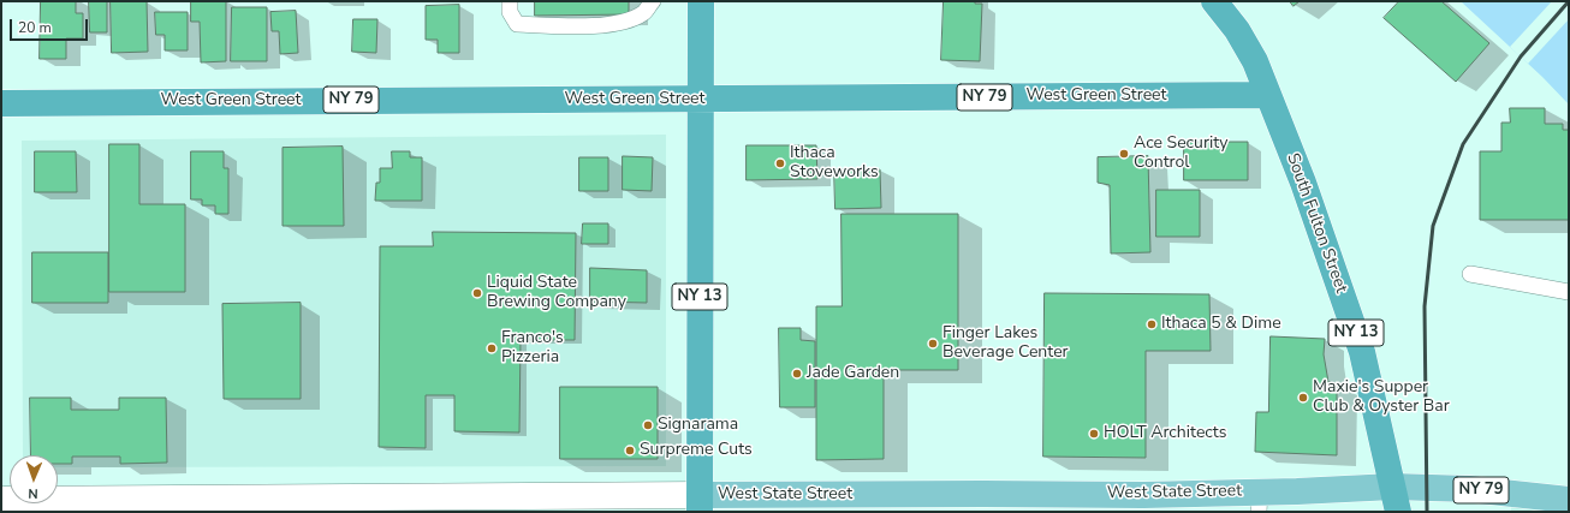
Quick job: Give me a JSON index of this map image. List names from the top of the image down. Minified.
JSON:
{"streets":{"highway":["West Green Street","NY 79","South Fulton Street","NY 13"],"main road":["West State Street"]},"crossings":[["West Green Street","South Fulton Street"],["West Green Street","NY 13"],["South Fulton Street","West State Street"],["NY 13","West State Street"]],"places":["Ace Security Control","Ithaca Stoveworks","Liquid State Brewing Company","Ithaca 5 & Dime","Finger Lakes Beverage Center","Franco's Pizzeria","Jade Garden","Maxie's Supper Club & Oyster Bar","Signarama","HOLT Architects","Surpreme Cuts"],"scale_bar":"20 m","north":"bottom"}
